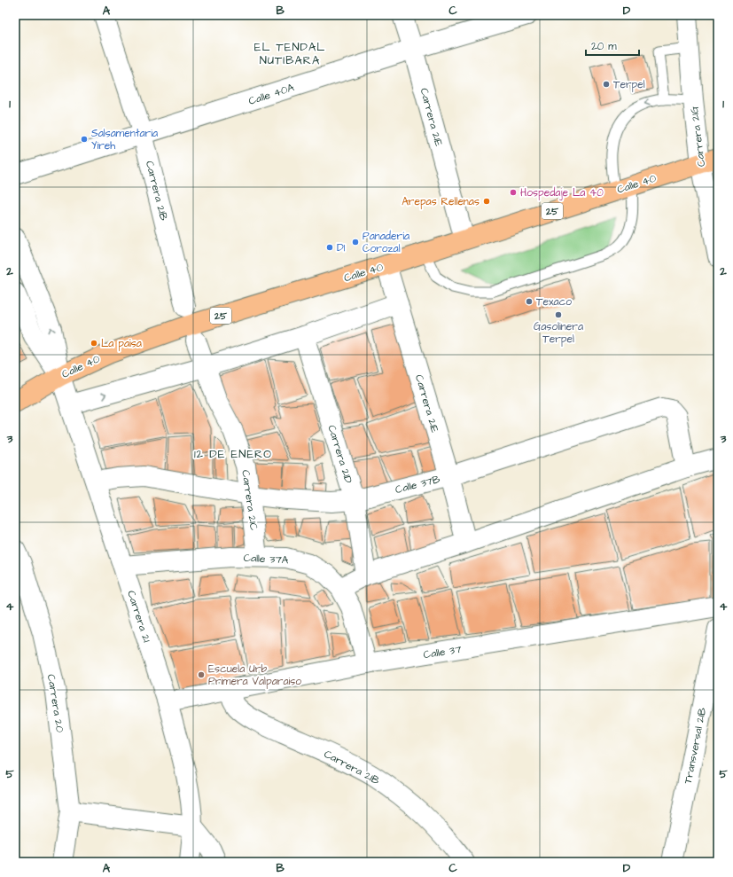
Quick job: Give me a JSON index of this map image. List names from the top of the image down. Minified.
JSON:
{"streets":{"highway":["Calle 40","25"],"street":["Calle 40A","Carrera 21E","Carrera 21G","Carrera 21B","Carrera 21D","Calle 37B","Carrera 21C","Calle 37A","Carrera 21","Calle 37","Carrera 20","Transversal 21B"]},"crossings":[["Calle 40A","Carrera 21E"],["Calle 40A","Carrera 21B"],["Carrera 21E","Calle 40"],["Carrera 21E","Calle 37B"],["Carrera 21G","Calle 40"],["Calle 40","Carrera 21"],["Carrera 21B","Calle 37"],["Carrera 21D","Calle 37B"],["Calle 37B","Carrera 21C"],["Calle 37B","Carrera 21"],["Carrera 21C","Calle 37A"],["Calle 37A","Carrera 21"],["Calle 37A","Calle 37"],["Carrera 21","Calle 37"]],"districts":["EL TENDAL NUTIBARA","12 DE ENERO"],"places":["Terpel","Salsamentaria Yireh","Hospedaje La 40","Arepas Rellenas","Panadería Corozal","D1","Texaco","Gasolinera Terpel","La paisa","Escuela Urb Primera Valparaiso"],"scale_bar":"20 m","grid":{"columns":["A","B","C","D"],"rows":["1","2","3","4","5"]}}
